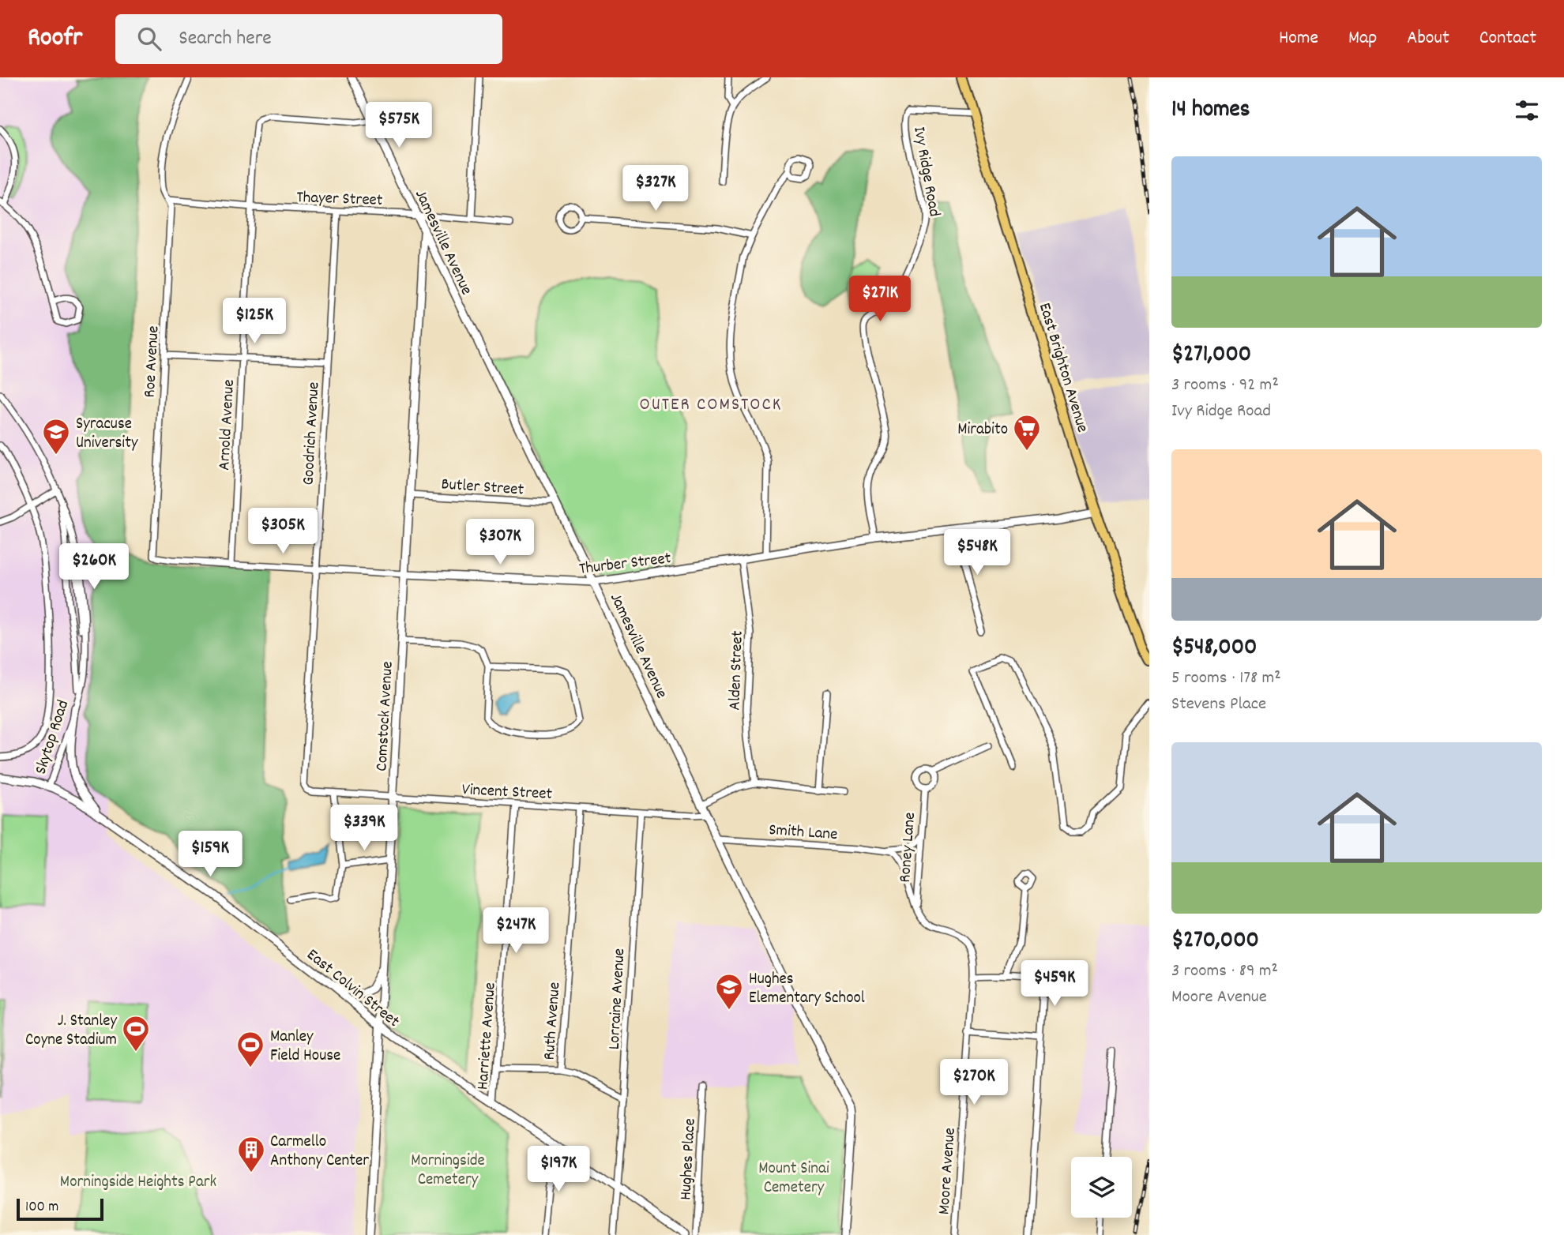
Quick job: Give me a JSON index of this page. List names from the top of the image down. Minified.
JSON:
{"streets":{"main road":["East Brighton Avenue"],"street":["Ivy Ridge Road","Thayer Street","Jamesville Avenue","Roe Avenue","Arnold Avenue","Goodrich Avenue","Butler Street","Thurber Street","Alden Street","Comstock Avenue","Skytop Road","Vincent Street","Smith Lane","Roney Lane","East Colvin Street","Lorraine Avenue","Ruth Avenue","Harriette Avenue","Hughes Place","Moore Avenue"]},"crossings":[["Ivy Ridge Road","East Brighton Avenue"],["Ivy Ridge Road","Thurber Street"],["Thayer Street","Jamesville Avenue"],["Thayer Street","Roe Avenue"],["Thayer Street","Arnold Avenue"],["Thayer Street","Goodrich Avenue"],["Jamesville Avenue","Arnold Avenue"],["Jamesville Avenue","Butler Street"],["Jamesville Avenue","Thurber Street"],["Jamesville Avenue","Comstock Avenue"],["Jamesville Avenue","Vincent Street"],["Jamesville Avenue","Smith Lane"],["Roe Avenue","Thurber Street"],["East Brighton Avenue","Thurber Street"],["Arnold Avenue","Thurber Street"],["Goodrich Avenue","Thurber Street"],["Goodrich Avenue","Vincent Street"],["Butler Street","Comstock Avenue"],["Thurber Street","Alden Street"],["Thurber Street","Comstock Avenue"],["Comstock Avenue","Vincent Street"],["Comstock Avenue","East Colvin Street"],["Skytop Road","East Colvin Street"],["Vincent Street","Lorraine Avenue"],["Vincent Street","Ruth Avenue"],["Vincent Street","Harriette Avenue"],["Smith Lane","Roney Lane"],["East Colvin Street","Lorraine Avenue"],["East Colvin Street","Harriette Avenue"]],"districts":["OUTER COMSTOCK"],"parks":["Morningside Cemetery","Mount Sinai Cemetery","Morningside Heights Park"],"places":{"supermarket":["Mirabito"],"school or university":["Syracuse University","Hughes Elementary School"],"sports":["J. Stanley Coyne Stadium","Manley Field House"],"building":["Carmello Anthony Center"]},"scale_bar":"100 m","page":{"header":"Roofr","search":"Search here","nav":["Home","Map","About","Contact"],"heading":"14 homes","price":["$575K","$327K","$271K","$125K","$305K","$307K","$548K","$260K","$339K","$159K","$247K","$459K","$270K","$197K"],"list":[{"name":"$271,000","note":"3 rooms · 92 m² · Ivy Ridge Road"},{"name":"$548,000","note":"5 rooms · 178 m² · Stevens Place"},{"name":"$270,000","note":"3 rooms · 89 m² · Moore Avenue"}],"scale":"100 m"}}
